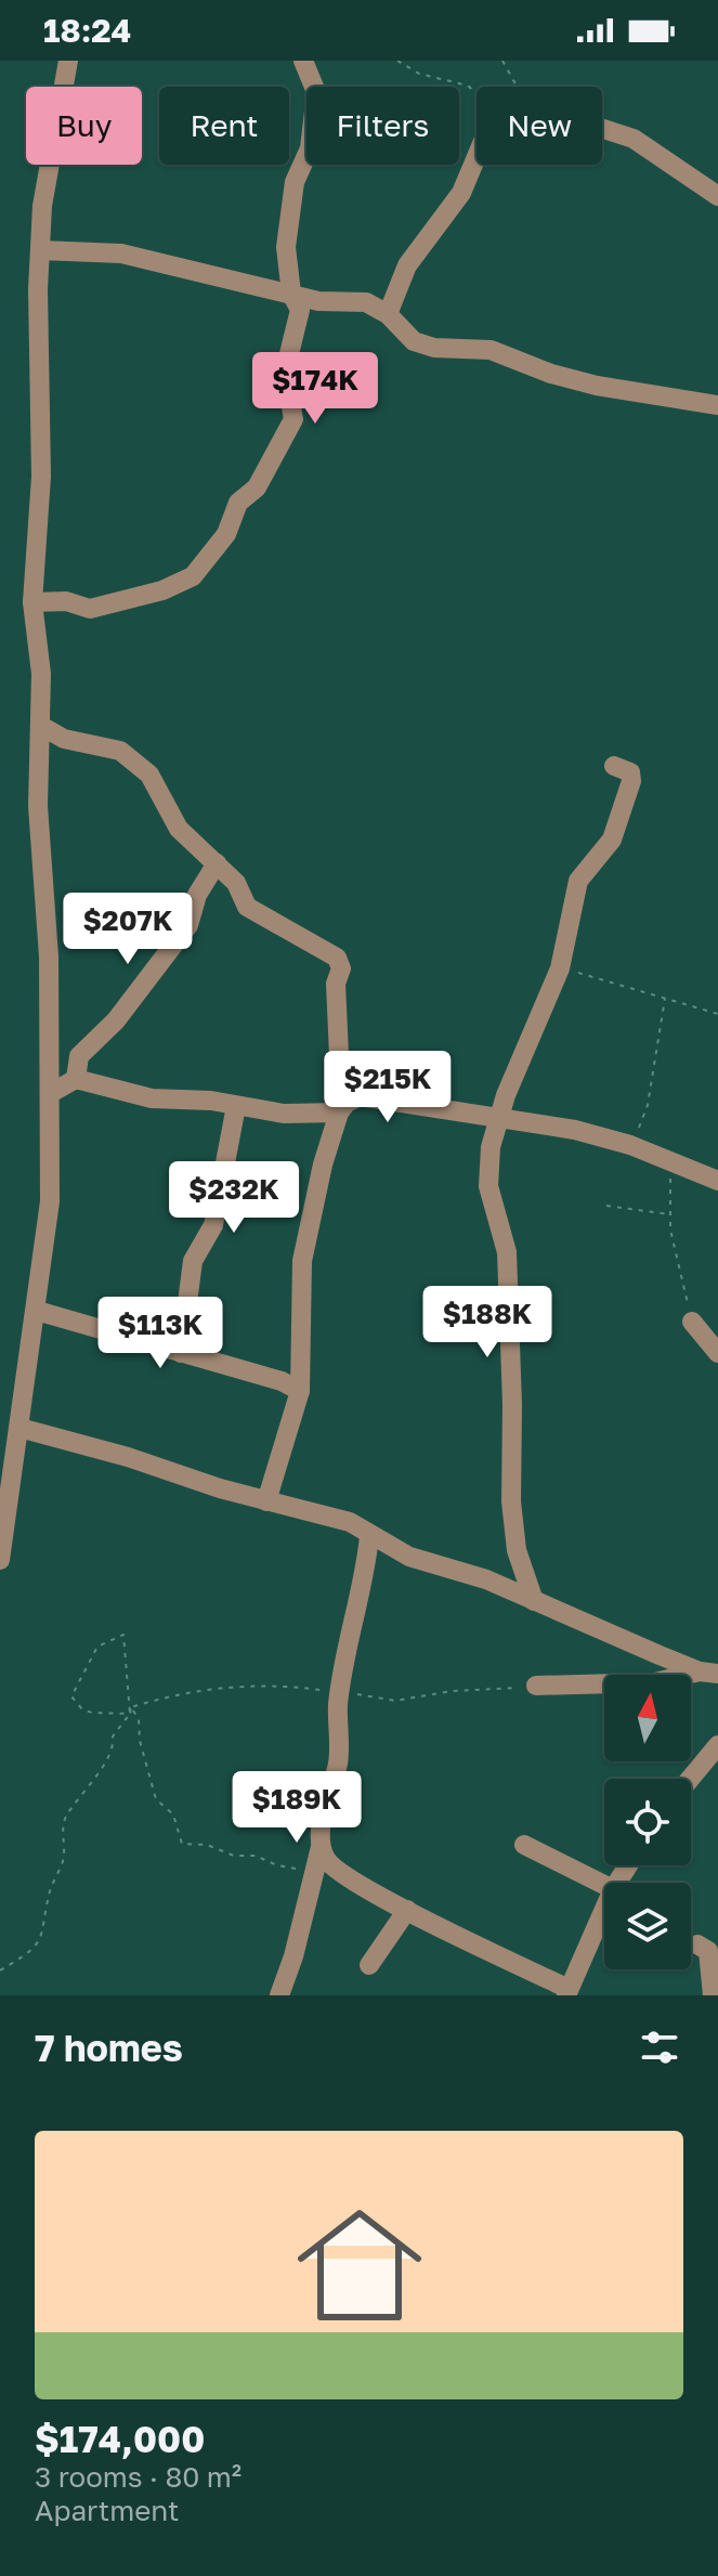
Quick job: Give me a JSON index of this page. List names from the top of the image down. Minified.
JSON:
{"north":"top","page":{"status":"18:24","chip":["Buy","Rent","Filters","New"],"price":["$174K","$207K","$215K","$232K","$188K","$113K","$189K"],"heading":"7 homes","list":[{"name":"$174,000","note":"3 rooms · 80 m² · Apartment"}]}}
